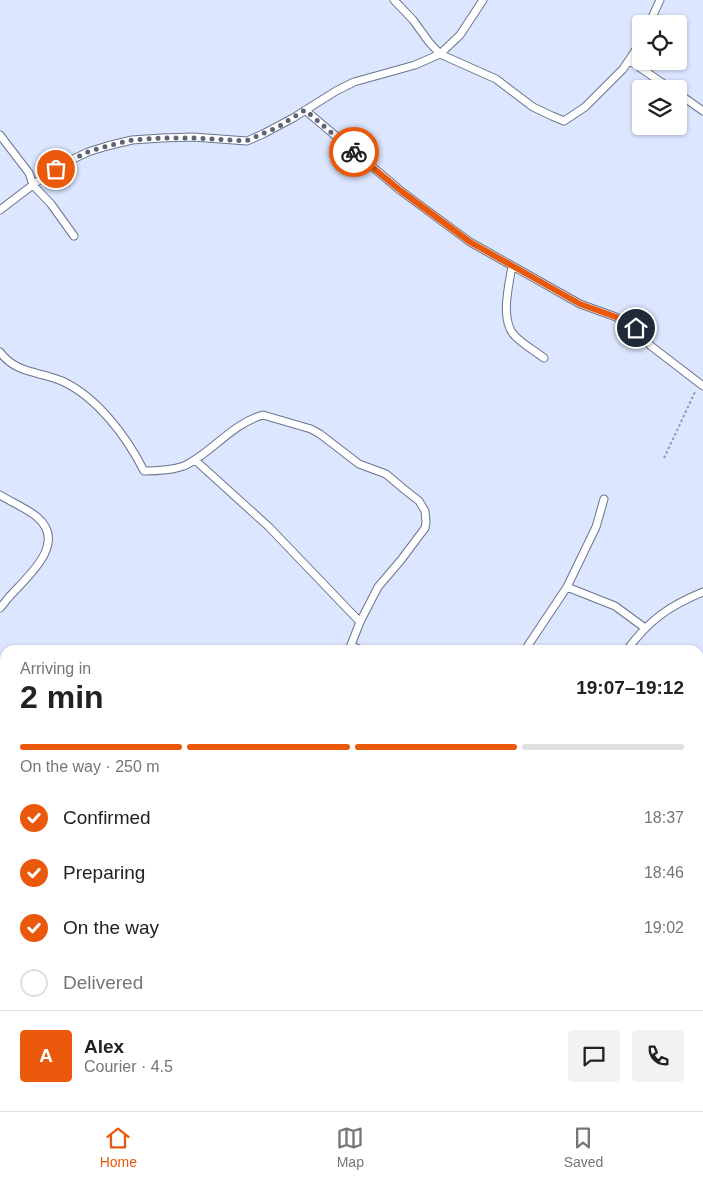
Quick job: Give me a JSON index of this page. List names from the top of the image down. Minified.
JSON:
{"page":{"heading":["2 min","Arriving in","19:07–19:12"],"panel":["Alex","Courier · 4.5"],"bar":"On the way · 250 m","list":[["Confirmed","18:37"],["Preparing","18:46"],["On the way","19:02"],"Delivered"],"round":"A","tabs":["Home","Map","Saved"]}}
